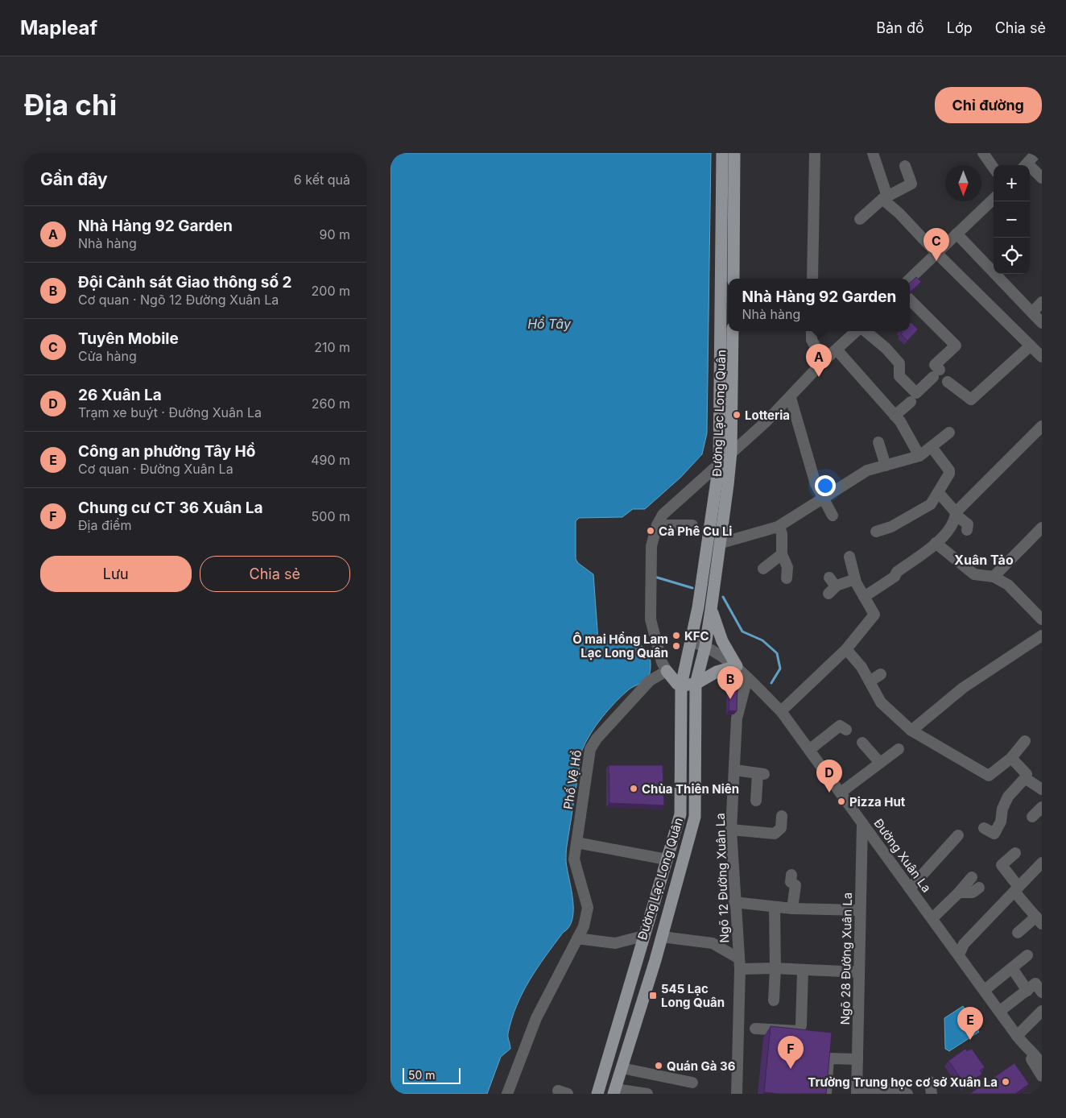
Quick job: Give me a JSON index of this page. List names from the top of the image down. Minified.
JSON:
{"streets":{"main road":["Đường Lạc Long Quân"],"street":["Phố Vệ Hồ","Đường Xuân La","Ngõ 12 Đường Xuân La","Ngõ 28 Đường Xuân La"]},"crossings":[["Đường Lạc Long Quân","Đường Xuân La"],["Đường Xuân La","Ngõ 12 Đường Xuân La"],["Đường Xuân La","Ngõ 28 Đường Xuân La"]],"districts":["Xuân Tảo"],"water":["Hồ Tây"],"places":{"other":["Lotteria","Cà Phê Cu Li","KFC","Ô mai Hồng Lam Lạc Long Quân","Chùa Thiên Niên","Pizza Hut","Quán Gà 36","Trường Trung học cơ sở Xuân La"],"transit":["545 Lạc Long Quân"]},"scale_bar":"50 m","north":"bottom","page":{"header":"Mapleaf","nav":["Bản đồ","Lớp","Chia sẻ"],"buttons":["Chỉ đường",["Lưu","Chia sẻ"]],"title":"Địa chỉ","heading":["Gần đây","6 kết quả"],"map_buttons":["+","−"],"list":[{"mark":"A","name":"Nhà Hàng 92 Garden","note":"Nhà hàng","value":"90 m"},{"mark":"B","name":"Đội Cảnh sát Giao thông số 2","note":"Cơ quan · Ngõ 12 Đường Xuân La","value":"200 m"},{"mark":"C","name":"Tuyên Mobile","note":"Cửa hàng","value":"210 m"},{"mark":"D","name":"26 Xuân La","note":"Trạm xe buýt · Đường Xuân La","value":"260 m"},{"mark":"E","name":"Công an phường Tây Hồ","note":"Cơ quan · Đường Xuân La","value":"490 m"},{"mark":"F","name":"Chung cư CT 36 Xuân La","note":"Địa điểm","value":"500 m"}],"pins":["C","A","B","D","E","F"],"popup":["Nhà Hàng 92 Garden","Nhà hàng"],"scale":"50 m"}}
